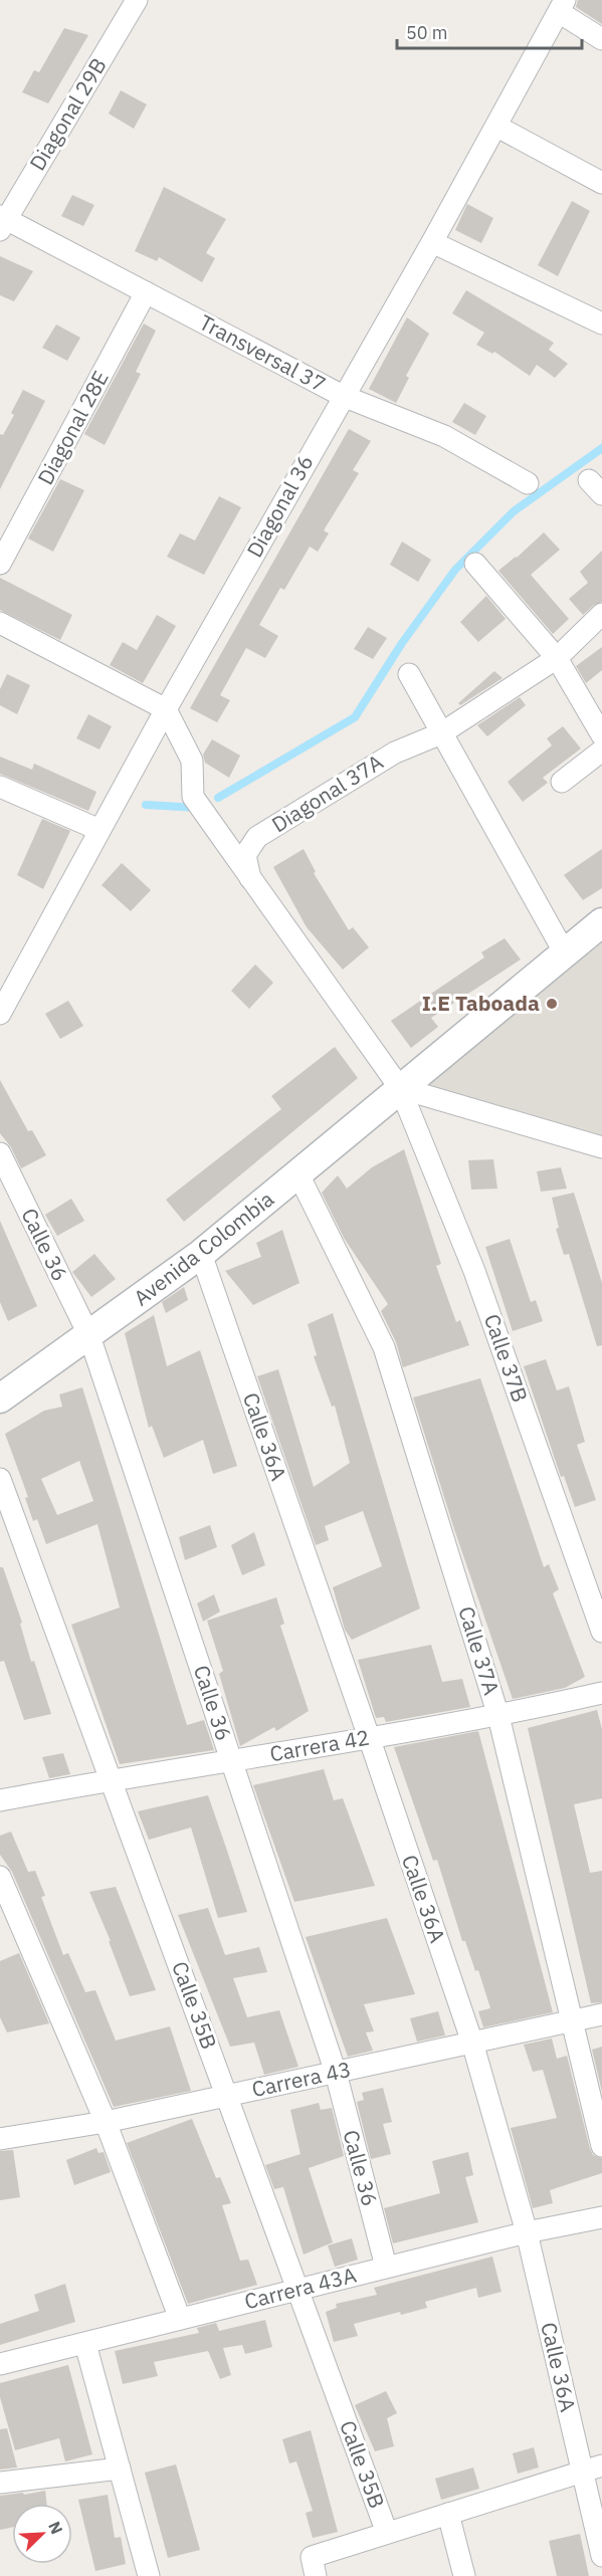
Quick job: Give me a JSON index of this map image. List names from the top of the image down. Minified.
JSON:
{"streets":{"street":["Diagonal 29B","Transversal 37","Diagonal 28E","Diagonal 36","Diagonal 37A","Calle 36","Avenida Colombia","Calle 37B","Calle 36A","Calle 37A","Carrera 42","Calle 35B","Carrera 43","Carrera 43A"]},"crossings":[["Diagonal 29B","Transversal 37"],["Transversal 37","Diagonal 28E"],["Transversal 37","Diagonal 36"],["Diagonal 36","Calle 37B"],["Diagonal 37A","Calle 37B"],["Calle 36","Avenida Colombia"],["Calle 36","Carrera 42"],["Calle 36","Carrera 43"],["Calle 36","Carrera 43A"],["Avenida Colombia","Calle 37B"],["Avenida Colombia","Calle 36A"],["Avenida Colombia","Calle 37A"],["Calle 36A","Carrera 42"],["Calle 36A","Carrera 43"],["Calle 36A","Carrera 43A"],["Calle 37A","Carrera 42"],["Calle 37A","Carrera 43"],["Carrera 42","Calle 35B"],["Calle 35B","Carrera 43"],["Calle 35B","Carrera 43A"]],"places":["I.E Taboada"],"scale_bar":"50 m","north":"top right"}
